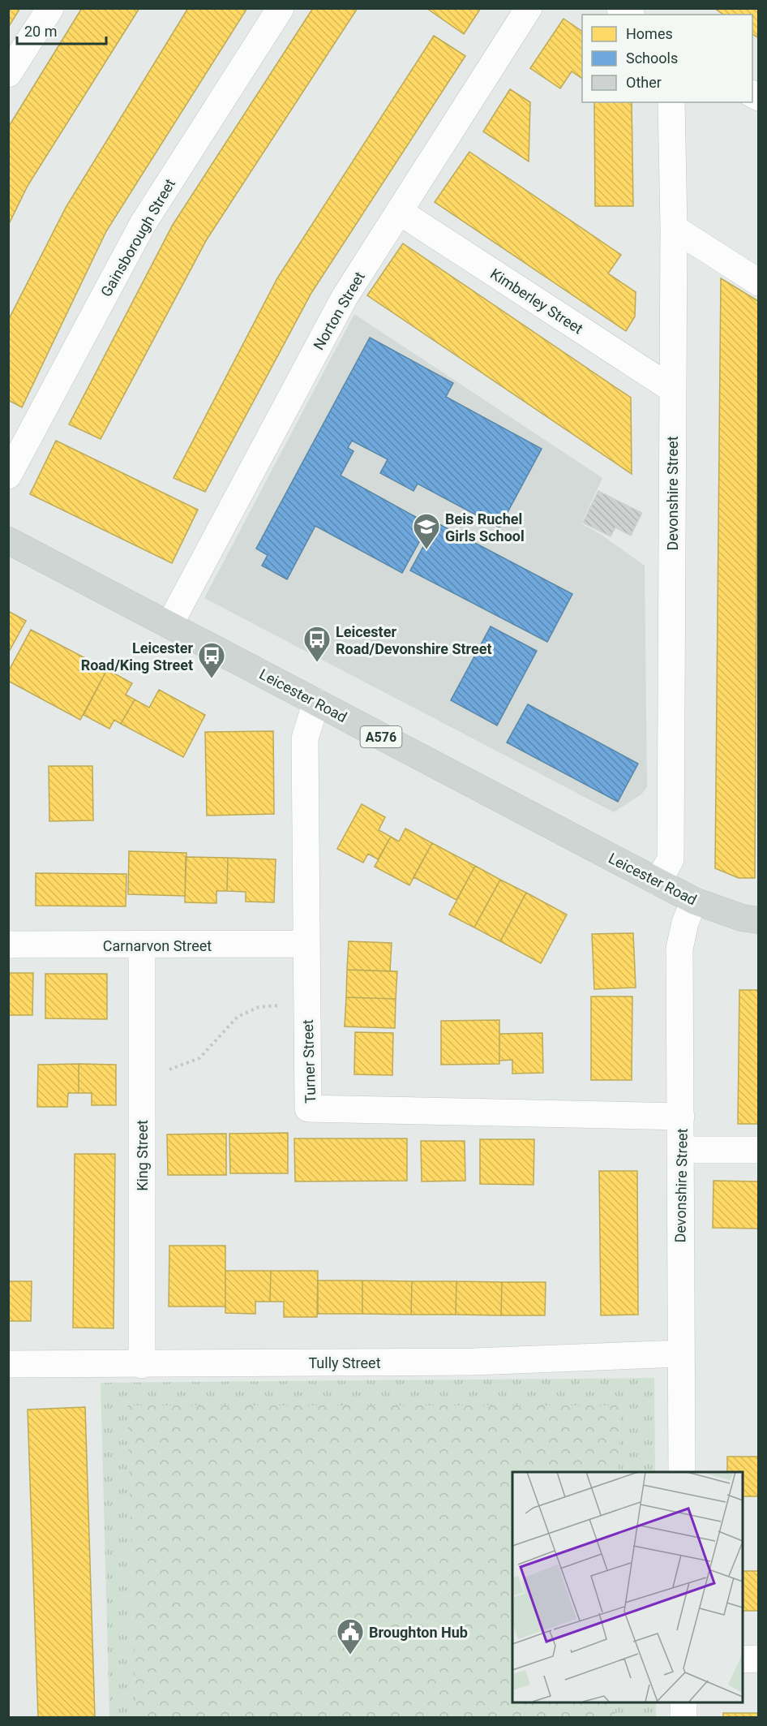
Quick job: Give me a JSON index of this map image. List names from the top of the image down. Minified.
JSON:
{"streets":{"main road":["Leicester Road","A576"],"street":["Gainsborough Street","Kimberley Street","Norton Street","Devonshire Street","Carnarvon Street","Turner Street","King Street","Tully Street"]},"crossings":[["Kimberley Street","Norton Street"],["Kimberley Street","Devonshire Street"],["Norton Street","Leicester Road"],["Devonshire Street","Leicester Road"],["Devonshire Street","Turner Street"],["Devonshire Street","Tully Street"],["Leicester Road","Turner Street"],["Carnarvon Street","Turner Street"],["Carnarvon Street","King Street"],["King Street","Tully Street"]],"places":{"school or university":["Beis Ruchel Girls School"],"bus stop":["Leicester Road/Devonshire Street","Leicester Road/King Street"],"public building":["Broughton Hub"]},"legend":["Homes","Schools","Other"],"scale_bar":"20 m"}
